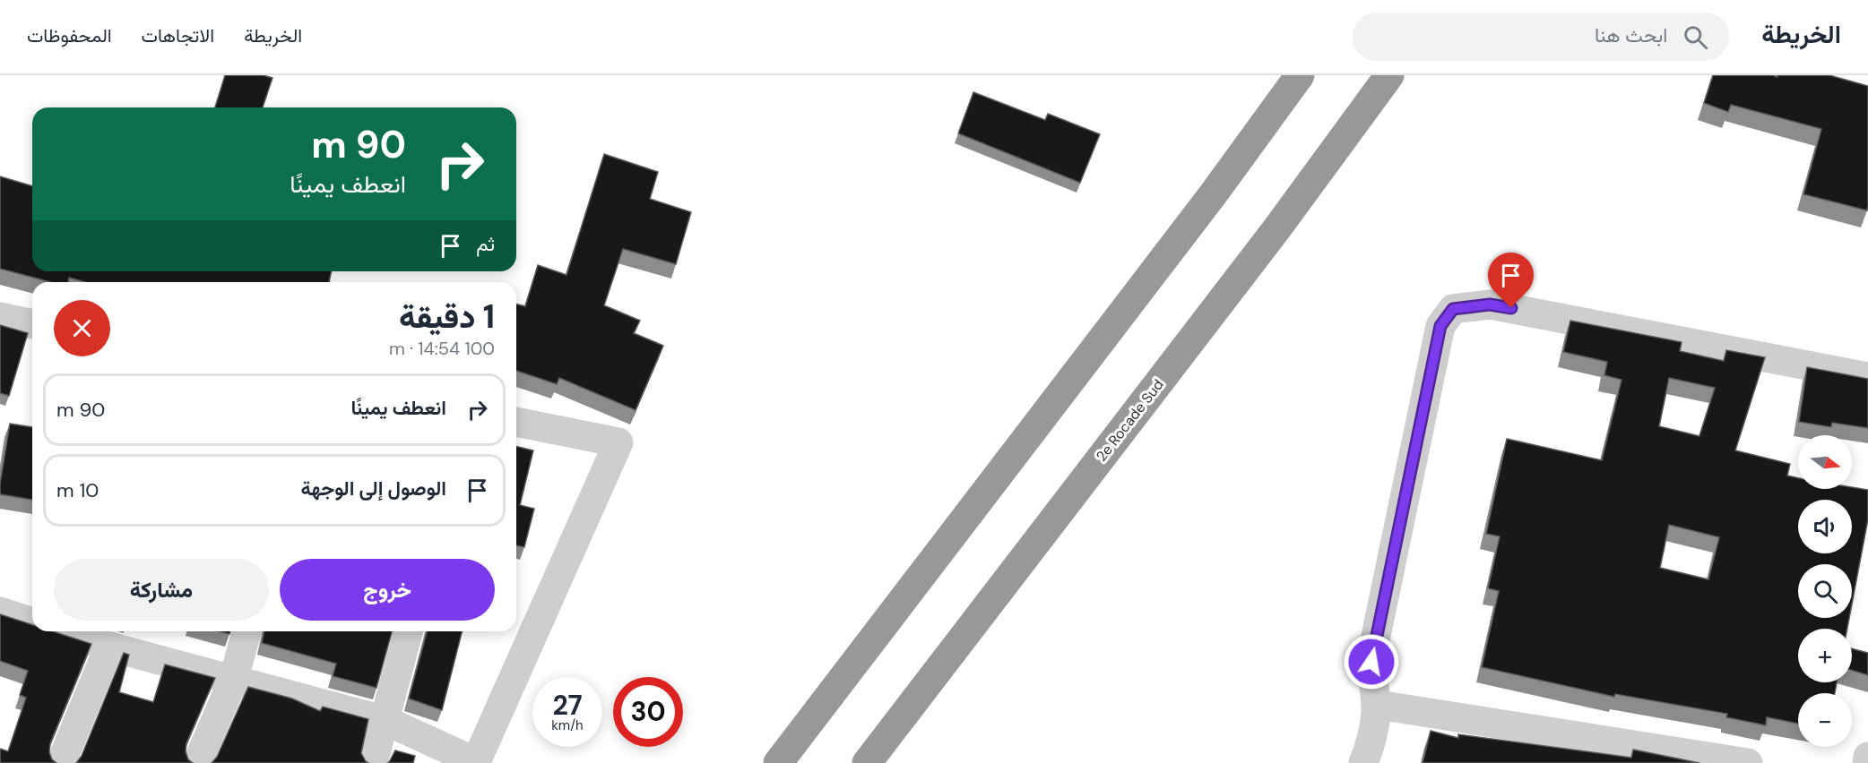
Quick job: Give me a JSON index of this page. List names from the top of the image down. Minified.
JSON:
{"streets":{"highway":["2e Rocade Sud"]},"north":"right","page":{"header":"الخريطة","search":"ابحث هنا","nav":["الخريطة","الاتجاهات","المحفوظات"],"turn":["90 m","انعطف يمينًا"],"then":"ثم","heading":["1 دقيقة","100 m · 14:54"],"list":[{"name":"انعطف يمينًا","value":"90 m"},{"name":"الوصول إلى الوجهة","value":"10 m"}],"map_buttons":["+","−"],"buttons":["خروج","مشاركة"],"speed":"27 km/h","limit":"30"}}
